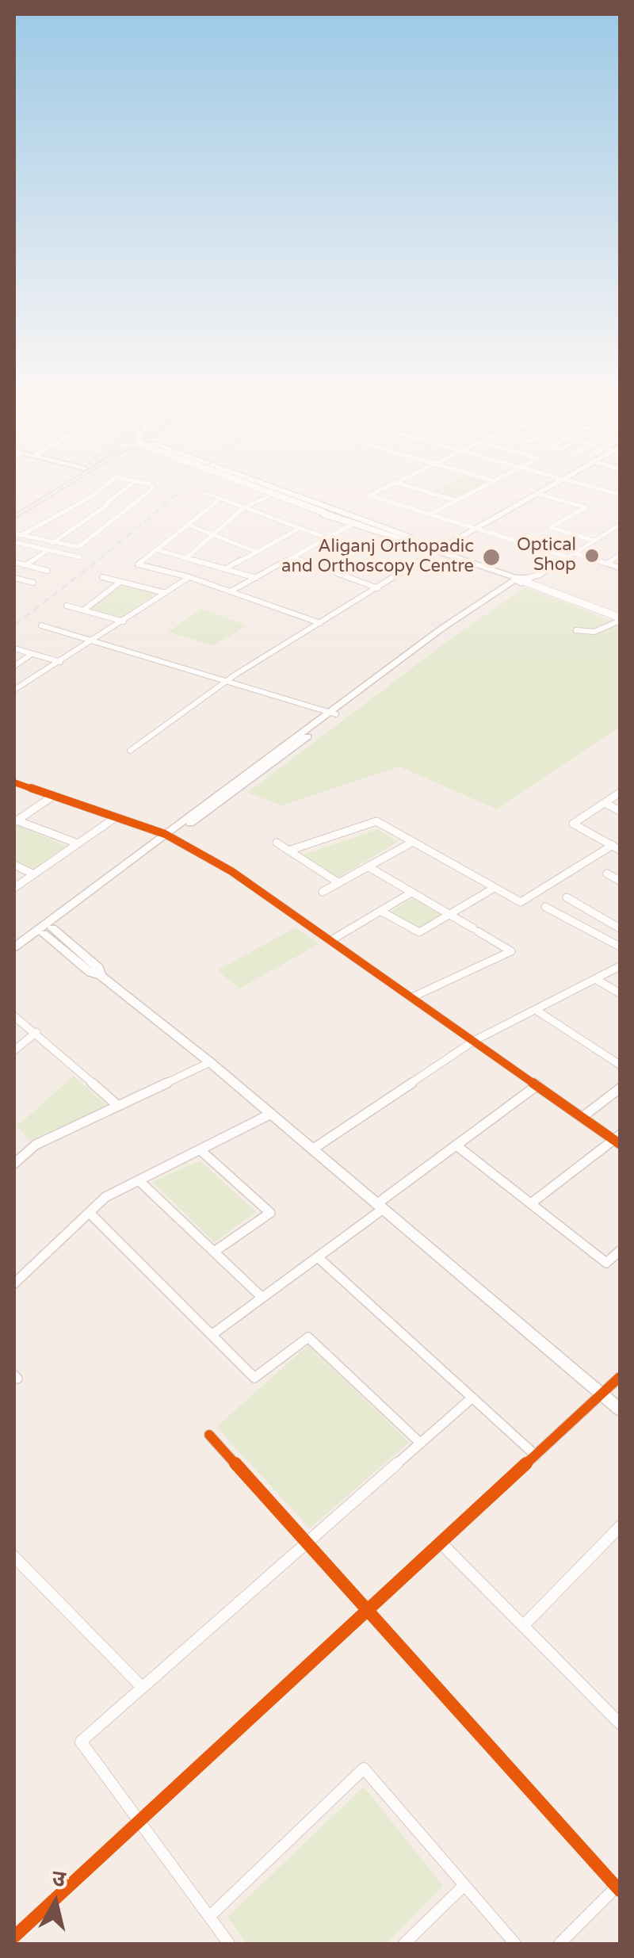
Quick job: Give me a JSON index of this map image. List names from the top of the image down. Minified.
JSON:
{"places":["Optical Shop","Aliganj Orthopadic and Orthoscopy Centre"],"north":"top"}
